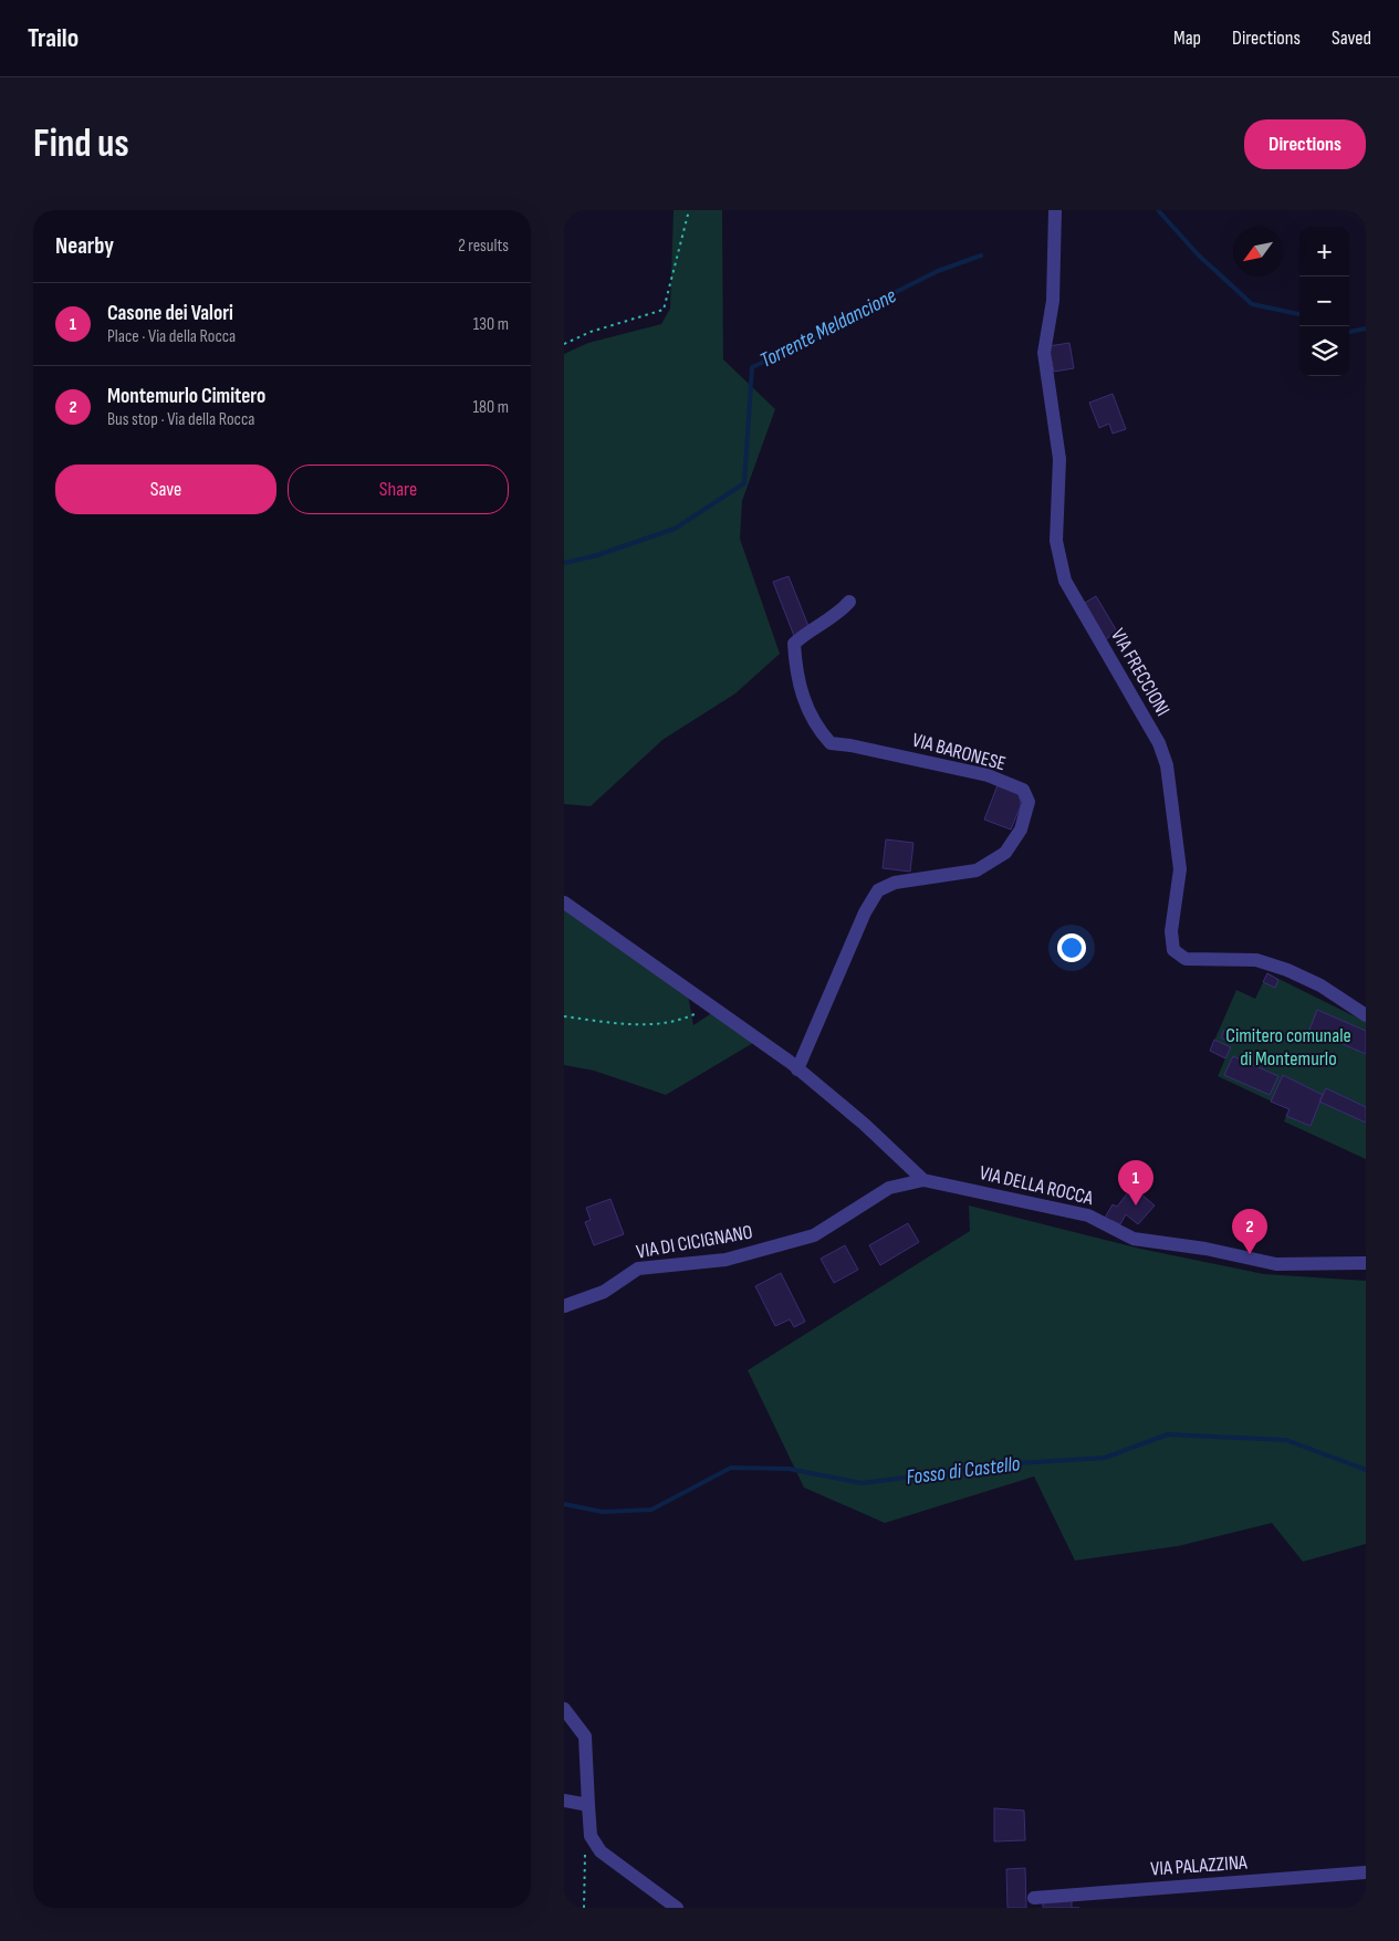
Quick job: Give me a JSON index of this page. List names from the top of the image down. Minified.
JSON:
{"streets":{"street":["VIA FRECCIONI","VIA BARONESE","VIA DELLA ROCCA","VIA DI CICIGNANO","VIA PALAZZINA"]},"crossings":[["VIA DELLA ROCCA","VIA DI CICIGNANO"]],"water":["Torrente Meldancione","Fosso di Castello"],"parks":["Cimitero comunale di Montemurlo"],"north":"bottom left","page":{"header":"Trailo","nav":["Map","Directions","Saved"],"buttons":["Directions",["Save","Share"]],"title":"Find us","heading":["Nearby","2 results"],"map_buttons":["+","−"],"list":[{"mark":"1","name":"Casone dei Valori","note":"Place · Via della Rocca","value":"130 m"},{"mark":"2","name":"Montemurlo Cimitero","note":"Bus stop · Via della Rocca","value":"180 m"}],"pins":["1","2"]}}
